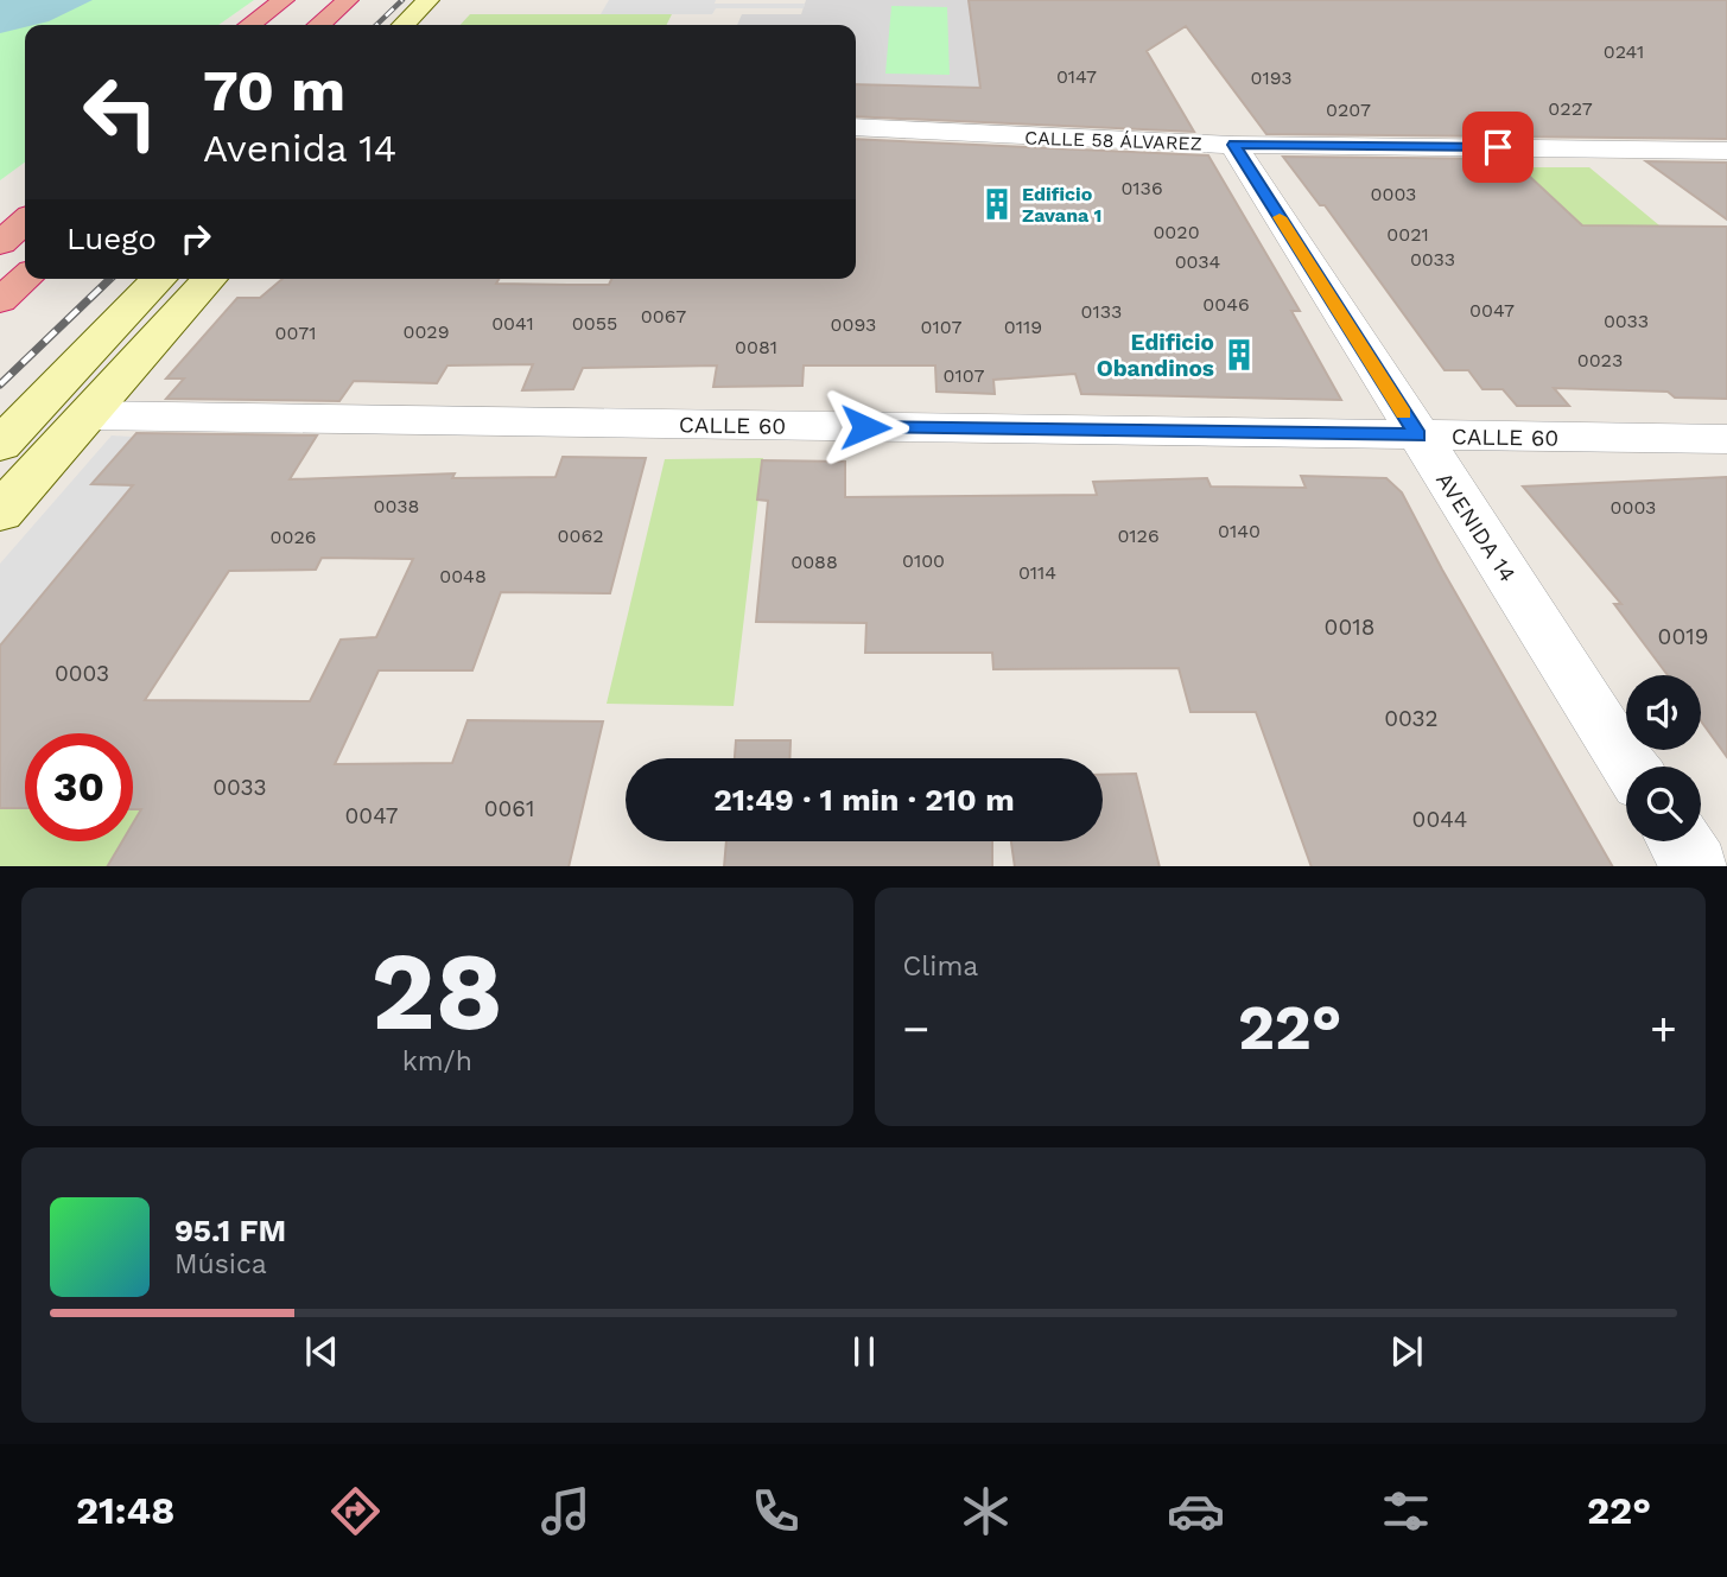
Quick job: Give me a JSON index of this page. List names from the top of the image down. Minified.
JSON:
{"streets":{"street":["CALLE 58 ÁLVAREZ","CALLE 60","AVENIDA 14"]},"crossings":[["CALLE 58 ÁLVAREZ","AVENIDA 14"],["CALLE 60","AVENIDA 14"]],"places":{"building":["Edificio Zavana 1","Edificio Obandinos"]},"house_numbers":["0241","0147","0193","0227","0207","0136","0003","0020","0021","0033","0034","0046","0047","0133","0067","0033","0041","0055","0093","0107","0119","0029","0071","0081","0023","0107","0038","0003","0140","0062","0126","0026","0100","0088","0114","0048","0018","0019","0003","0032","0033","0061","0047","0044"],"page":{"turn":["70 m","Avenida 14"],"then":"Luego","limit":"30","trip":"21:49 · 1 min · 210 m","tile":[["28","km/h"],"Clima"],"heat":["−","22°","+"],"song":["95.1 FM","Música"],"tabs":["21:48","22°"]}}
